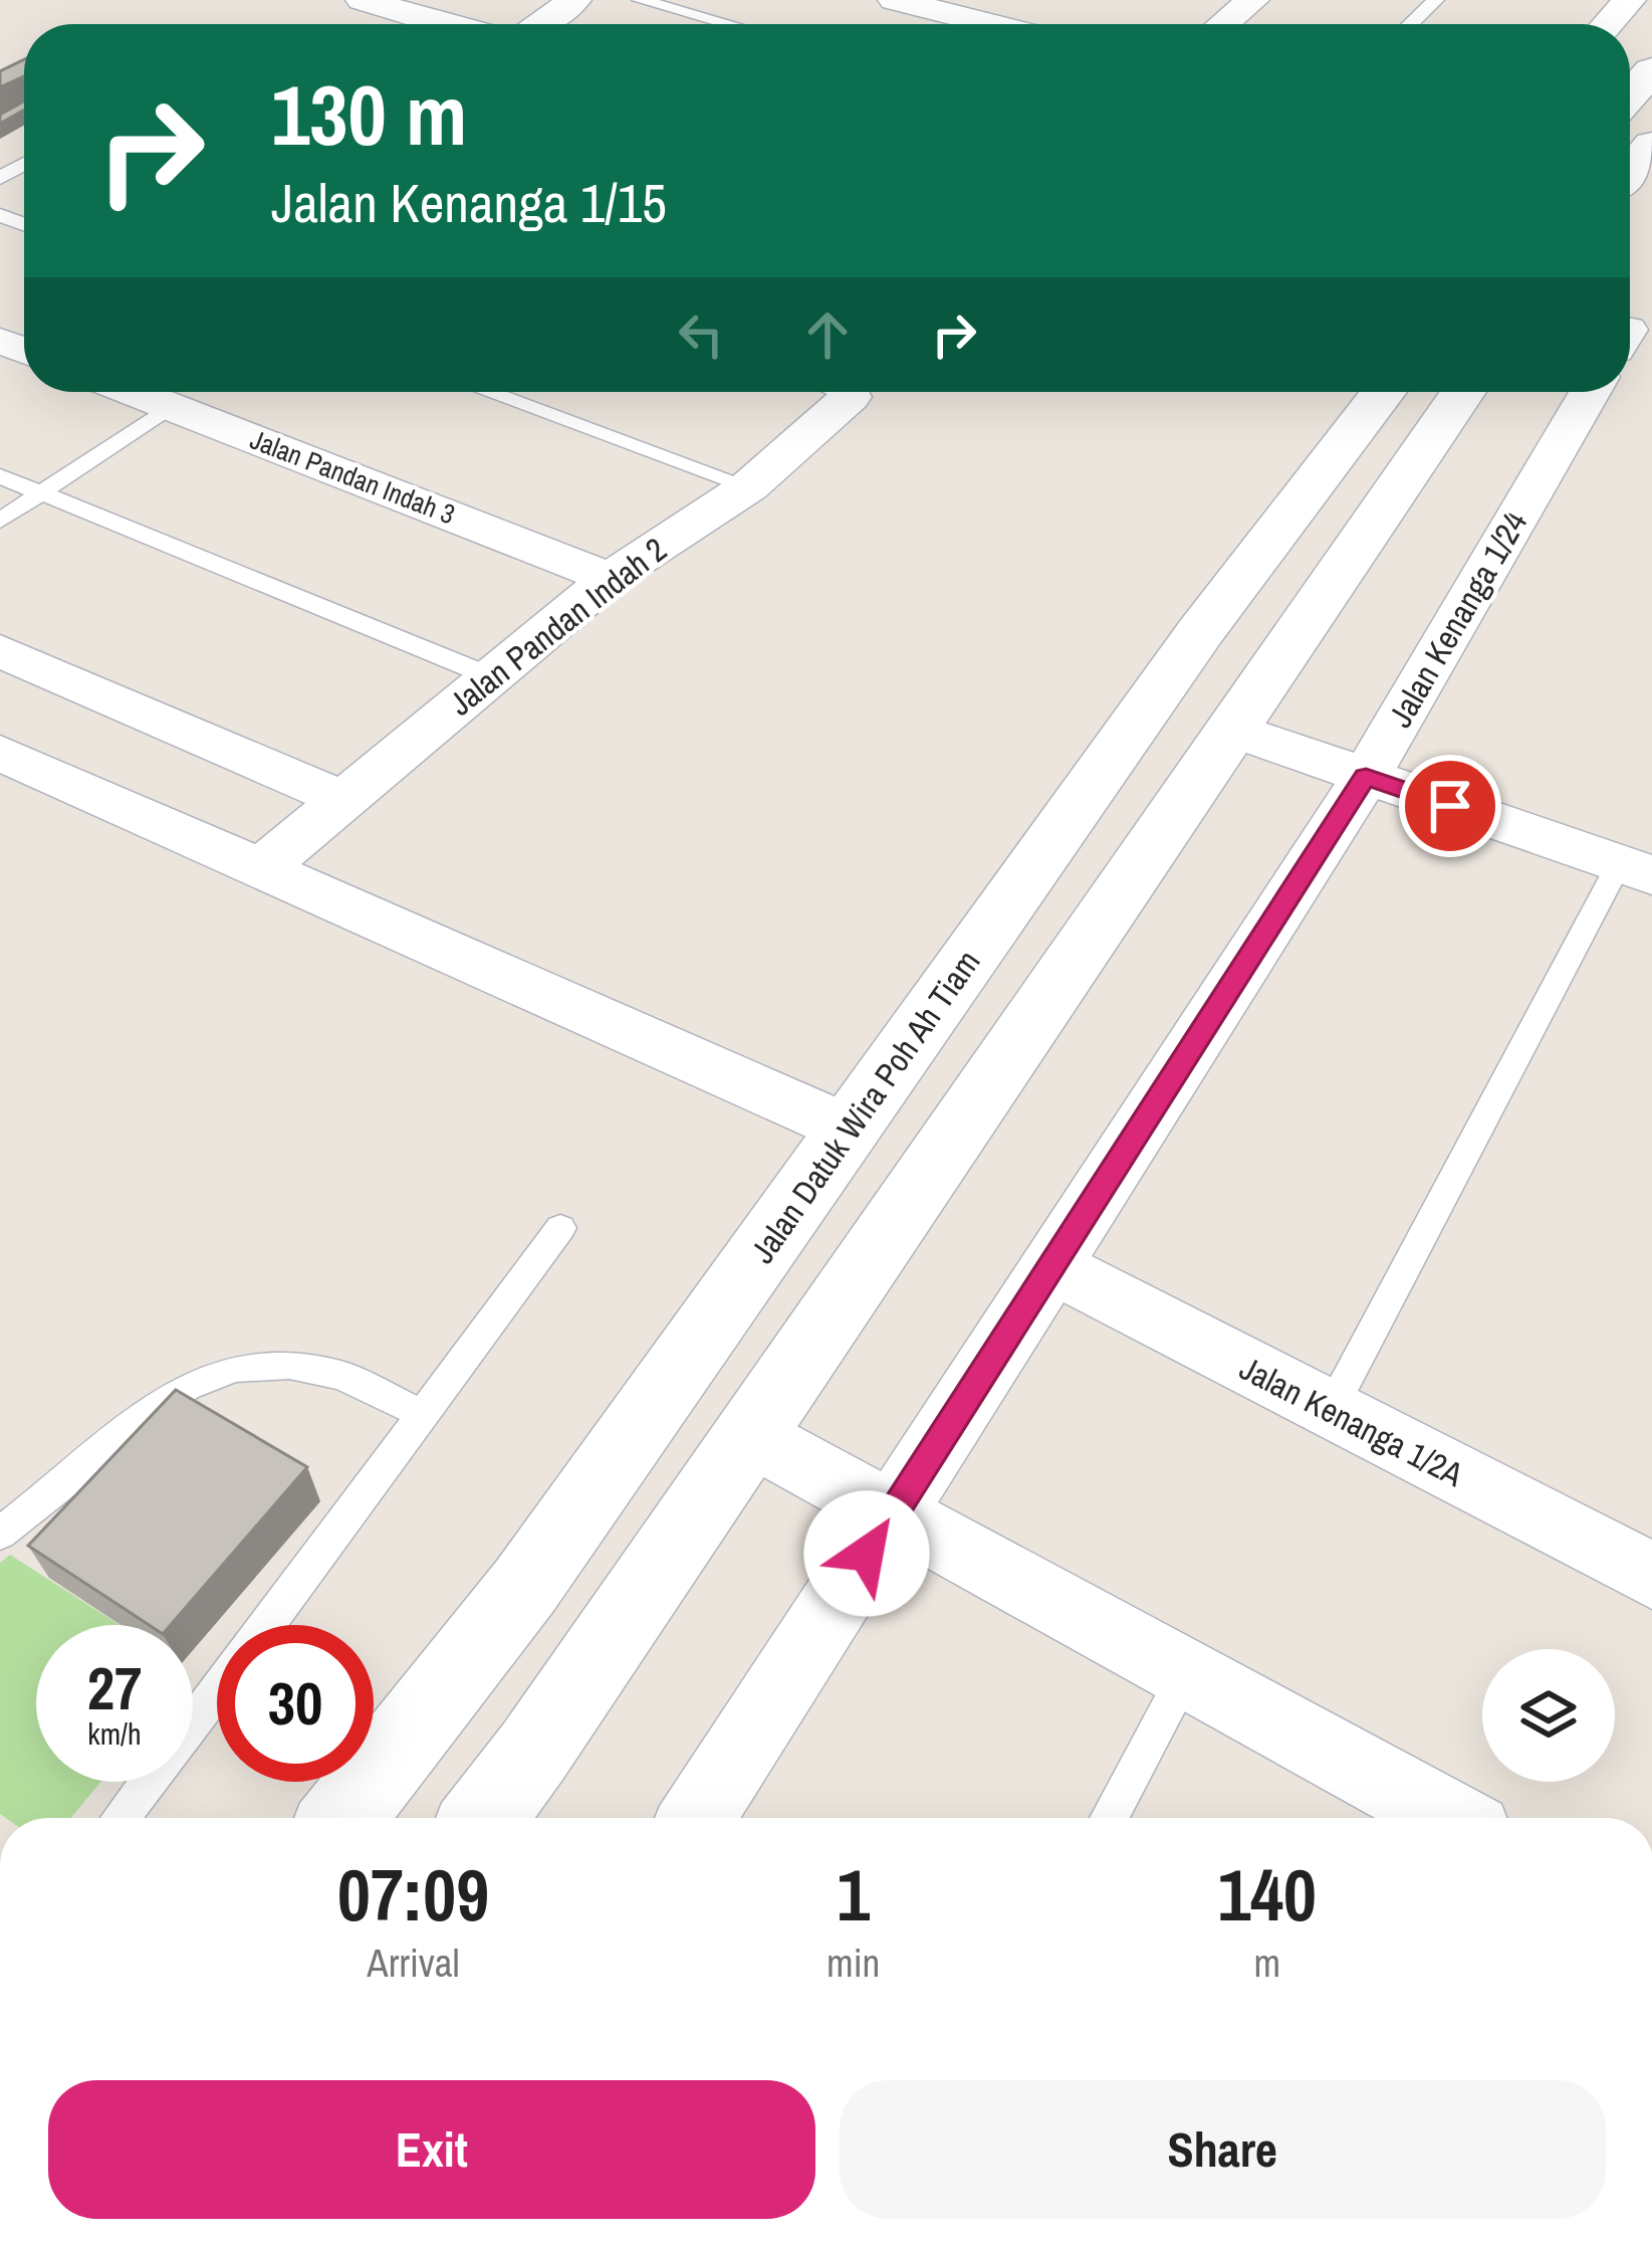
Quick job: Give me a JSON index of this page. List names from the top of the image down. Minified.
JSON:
{"streets":{"street":["Jalan Pandan Indah 3","Jalan Kenanga 1/24","Jalan Pandan Indah 2","Jalan Datuk Wira Poh Ah Tiam","Jalan Kenanga 1/2A"]},"crossings":[["Jalan Pandan Indah 3","Jalan Pandan Indah 2"],["Jalan Kenanga 1/24","Jalan Kenanga 1/2A"]],"page":{"turn":["130 m","Jalan Kenanga 1/15"],"speed":"27 km/h","limit":"30","eta":["07:09","Arrival","1","min","140","m"],"buttons":["Exit","Share"]}}
